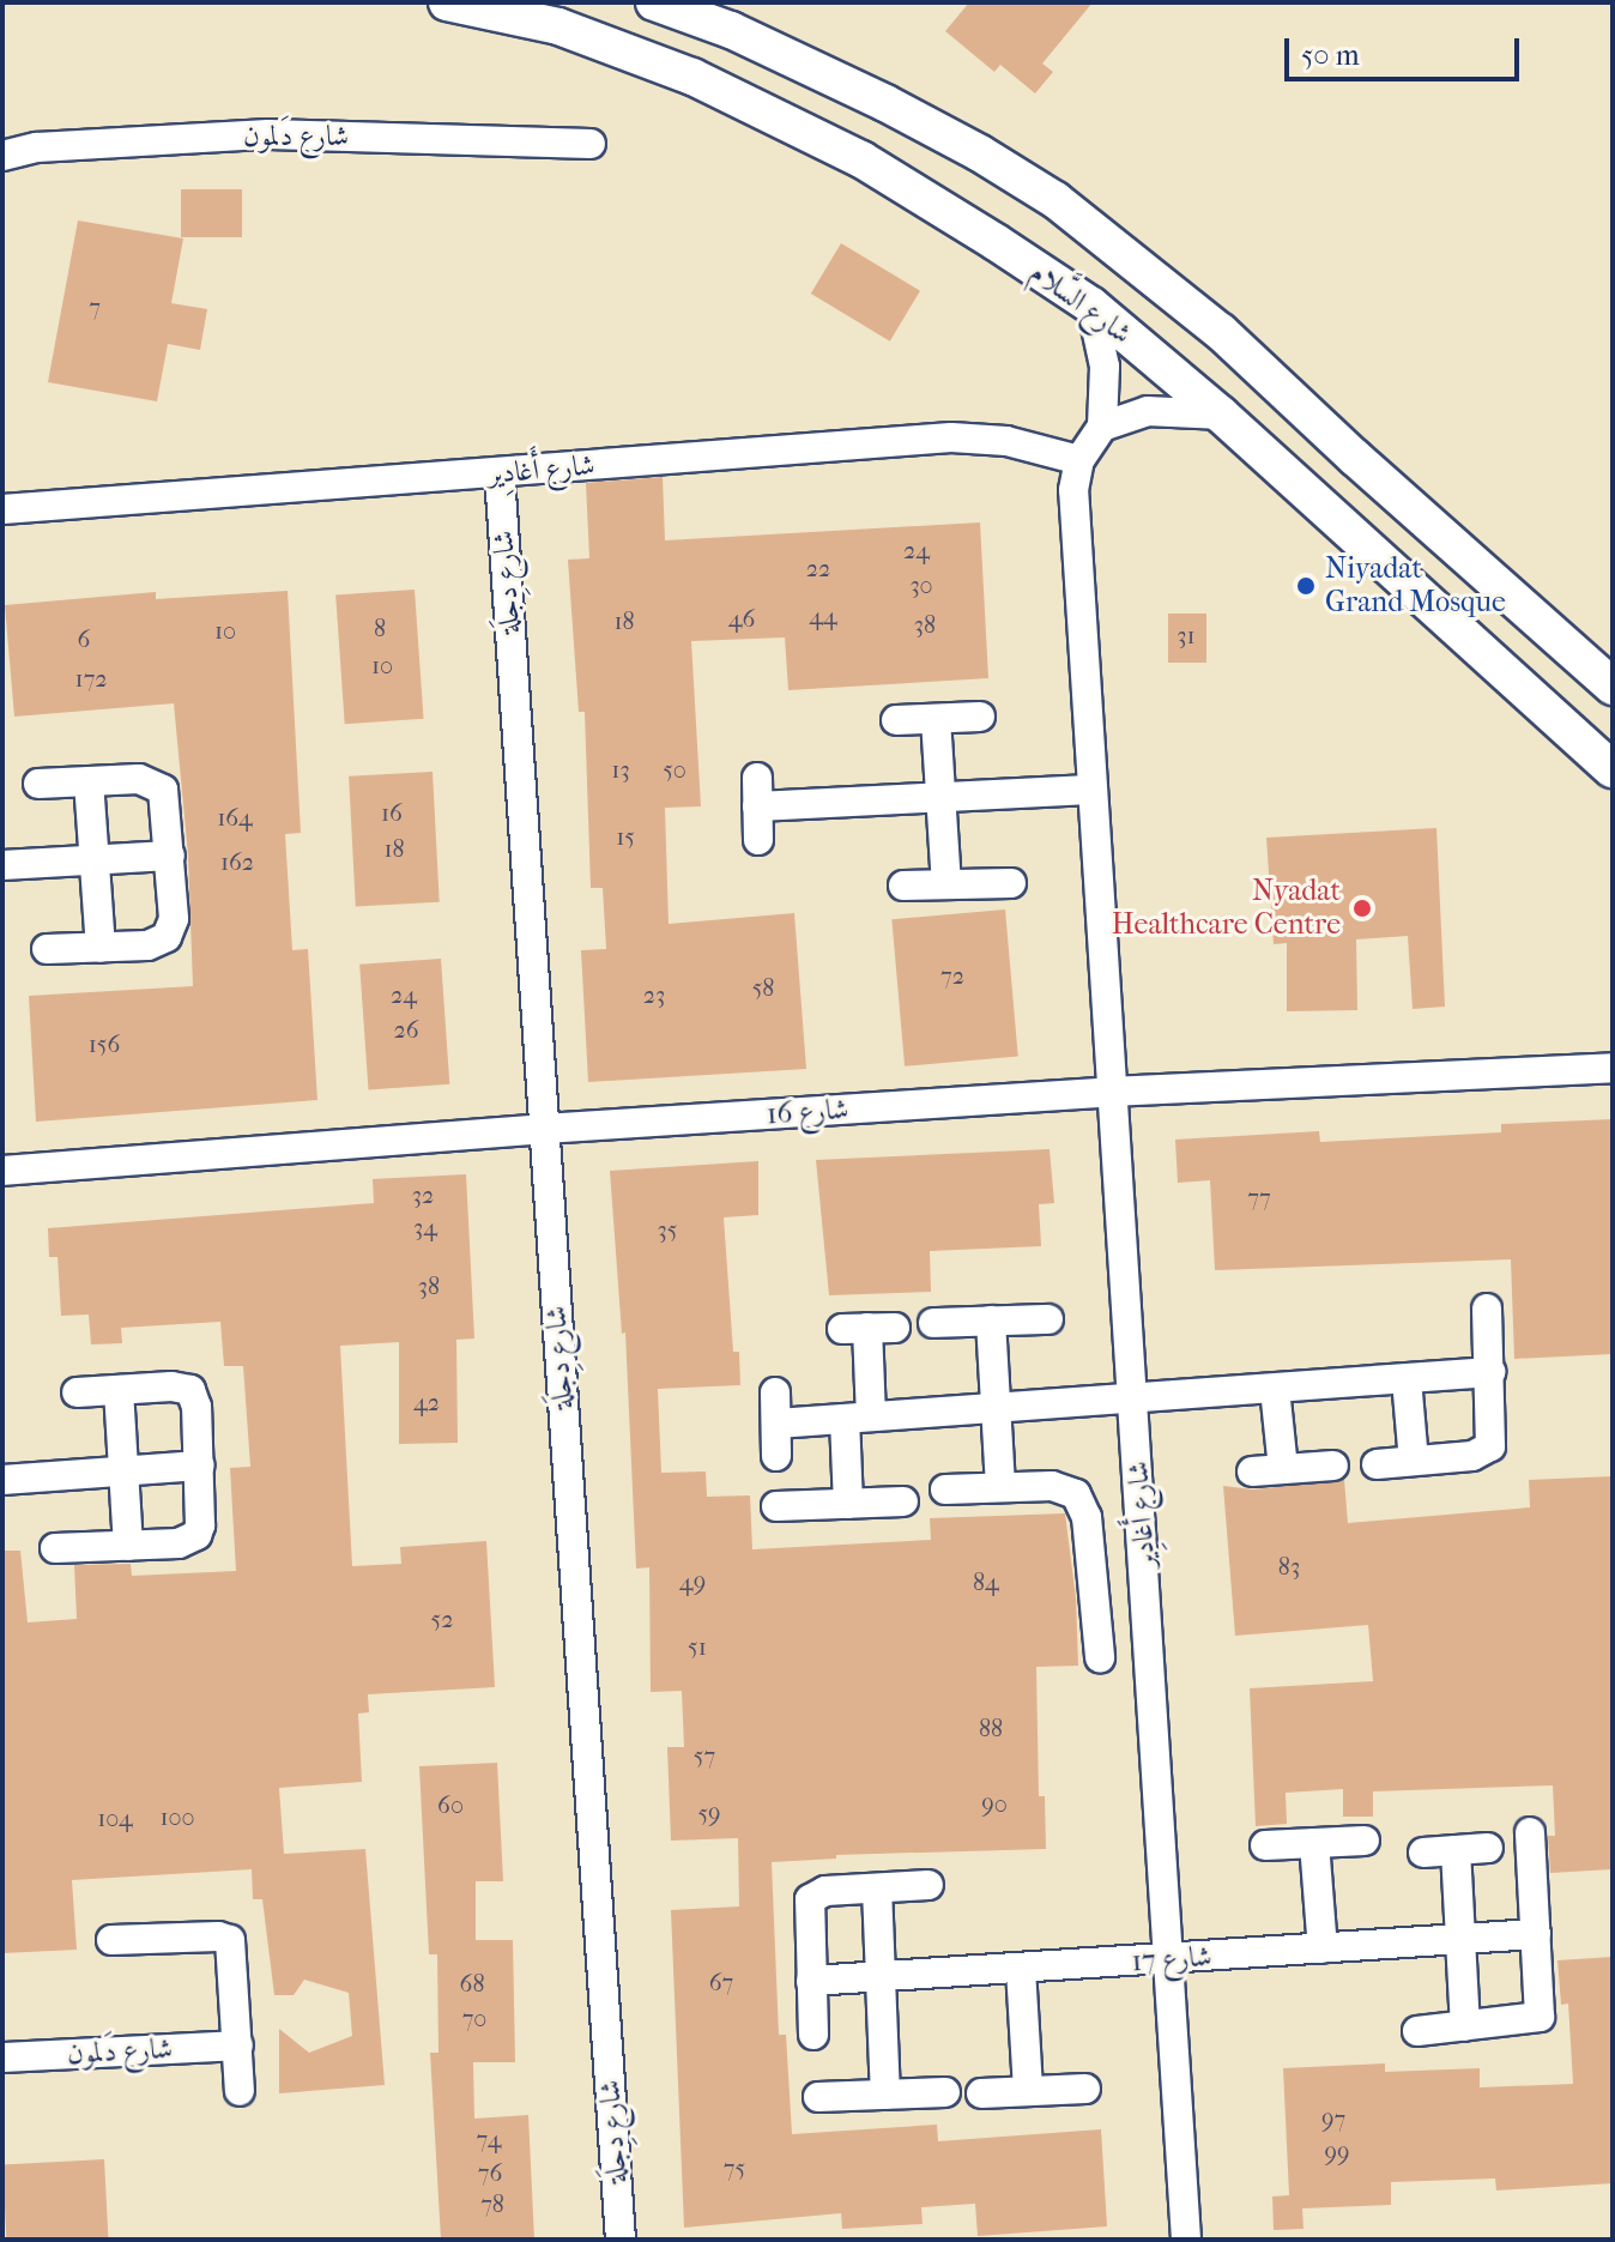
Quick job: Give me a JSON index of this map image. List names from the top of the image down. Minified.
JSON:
{"streets":{"street":["شارع دَلمون","شارع السَّلام","شارع أَغادِير","شارع دِجلَة","شارع 16","شارع 17"]},"crossings":[["شارع أَغادِير","شارع دِجلَة"],["شارع أَغادِير","شارع 16"],["شارع أَغادِير","شارع 17"],["شارع دِجلَة","شارع 16"]],"places":["Niyadat Grand Mosque","Nyadat Healthcare Centre"],"house_numbers":["7","24","22","30","44","46","18","38","8","10","31","6","10","172","13","50","16","164","15","18","162","72","58","24","23","26","156","32","77","34","35","38","42","83","49","84","52","51","88","57","90","60","59","100","104","67","68","70","97","74","99","75","76","78"],"scale_bar":"50 m"}
